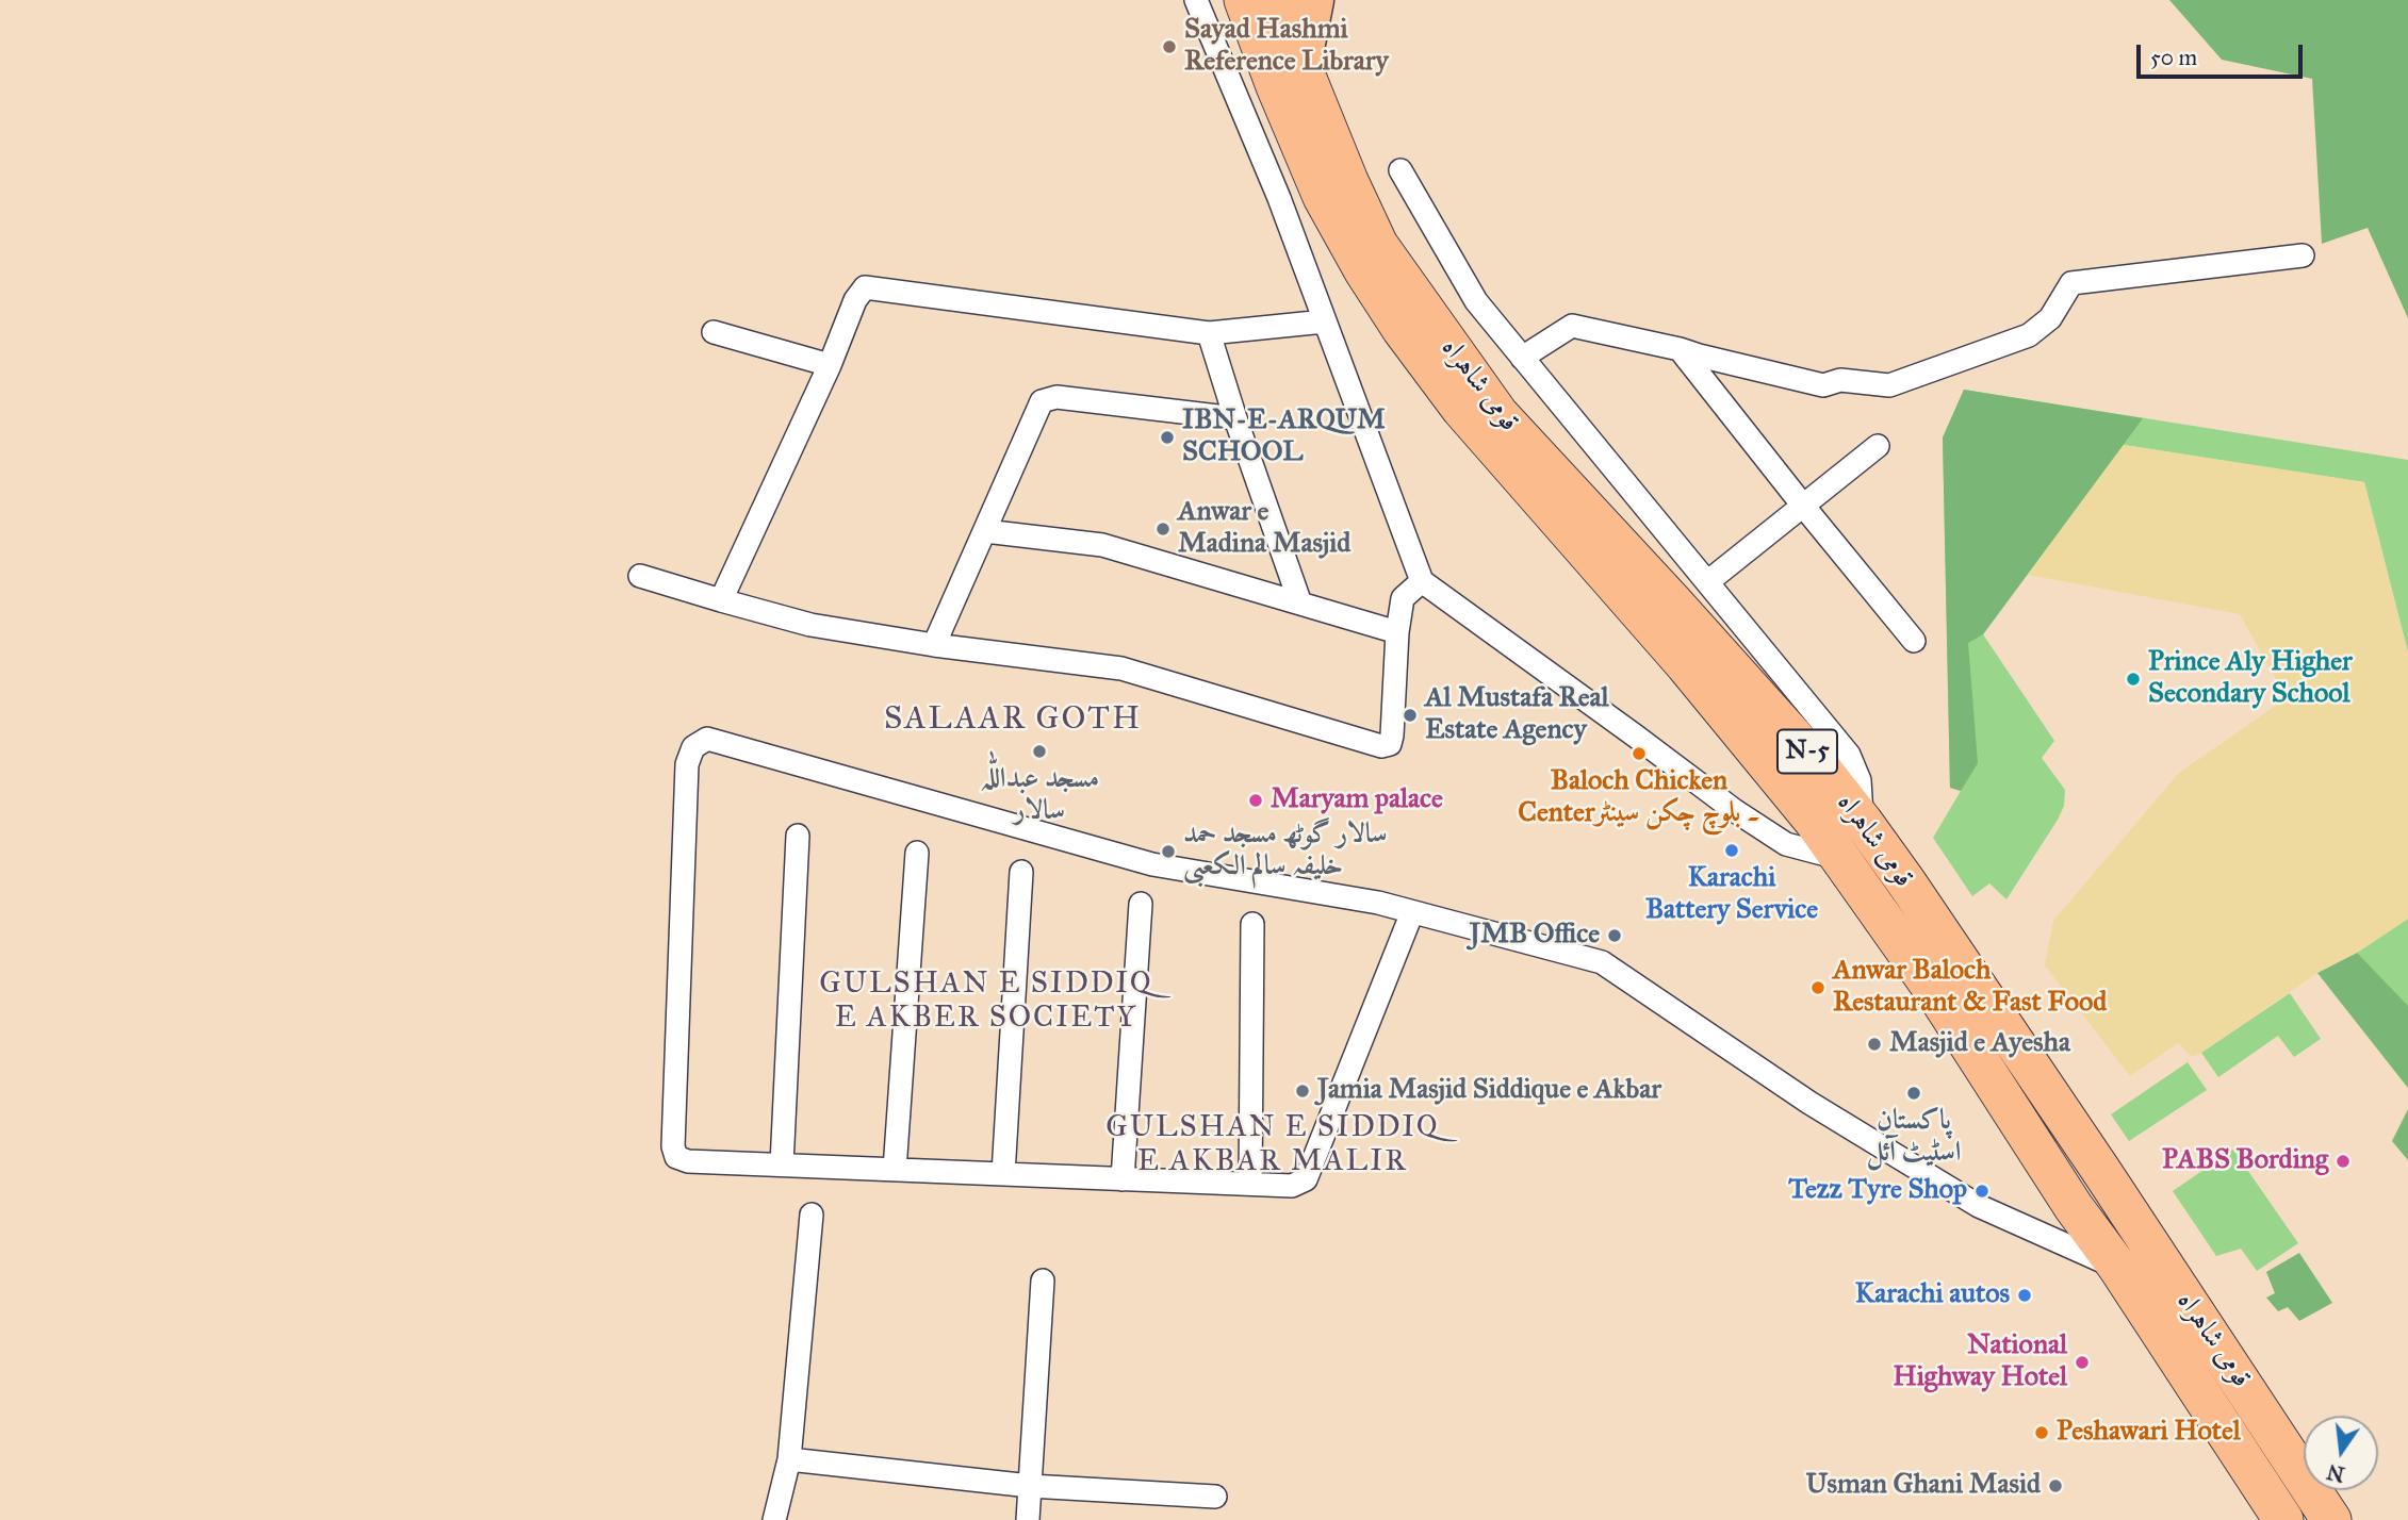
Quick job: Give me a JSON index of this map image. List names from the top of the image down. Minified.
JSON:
{"streets":{"highway":["قومی شاہراہ","N-5"]},"districts":["SALAAR GOTH","GULSHAN E SIDDIQ E AKBER SOCIETY","GULSHAN E SIDDIQ E AKBAR MALIR"],"places":["Sayad Hashmi Reference Library","IBN-E-ARQUM SCHOOL","Anwar e Madina Masjid","Prince Aly Higher Secondary School","Al Mustafa Real Estate Agency","مسجد عبداللّٰہ سالار","Baloch Chicken Center۔ بلوچ چکن سینٹر","Maryam palace","Karachi Battery Service","سالار گوٹھ مسجد حمد خلیفہ سالم الکعبی","JMB Office","Anwar Baloch Restaurant & Fast Food","Masjid e Ayesha","Jamia Masjid Siddique e Akbar","پاکستان اسٹیٹ آئل","PABS Bording","Tezz Tyre Shop","Karachi autos","National Highway Hotel","Peshawari Hotel","Usman Ghani Masid"],"scale_bar":"50 m","north":"bottom"}
